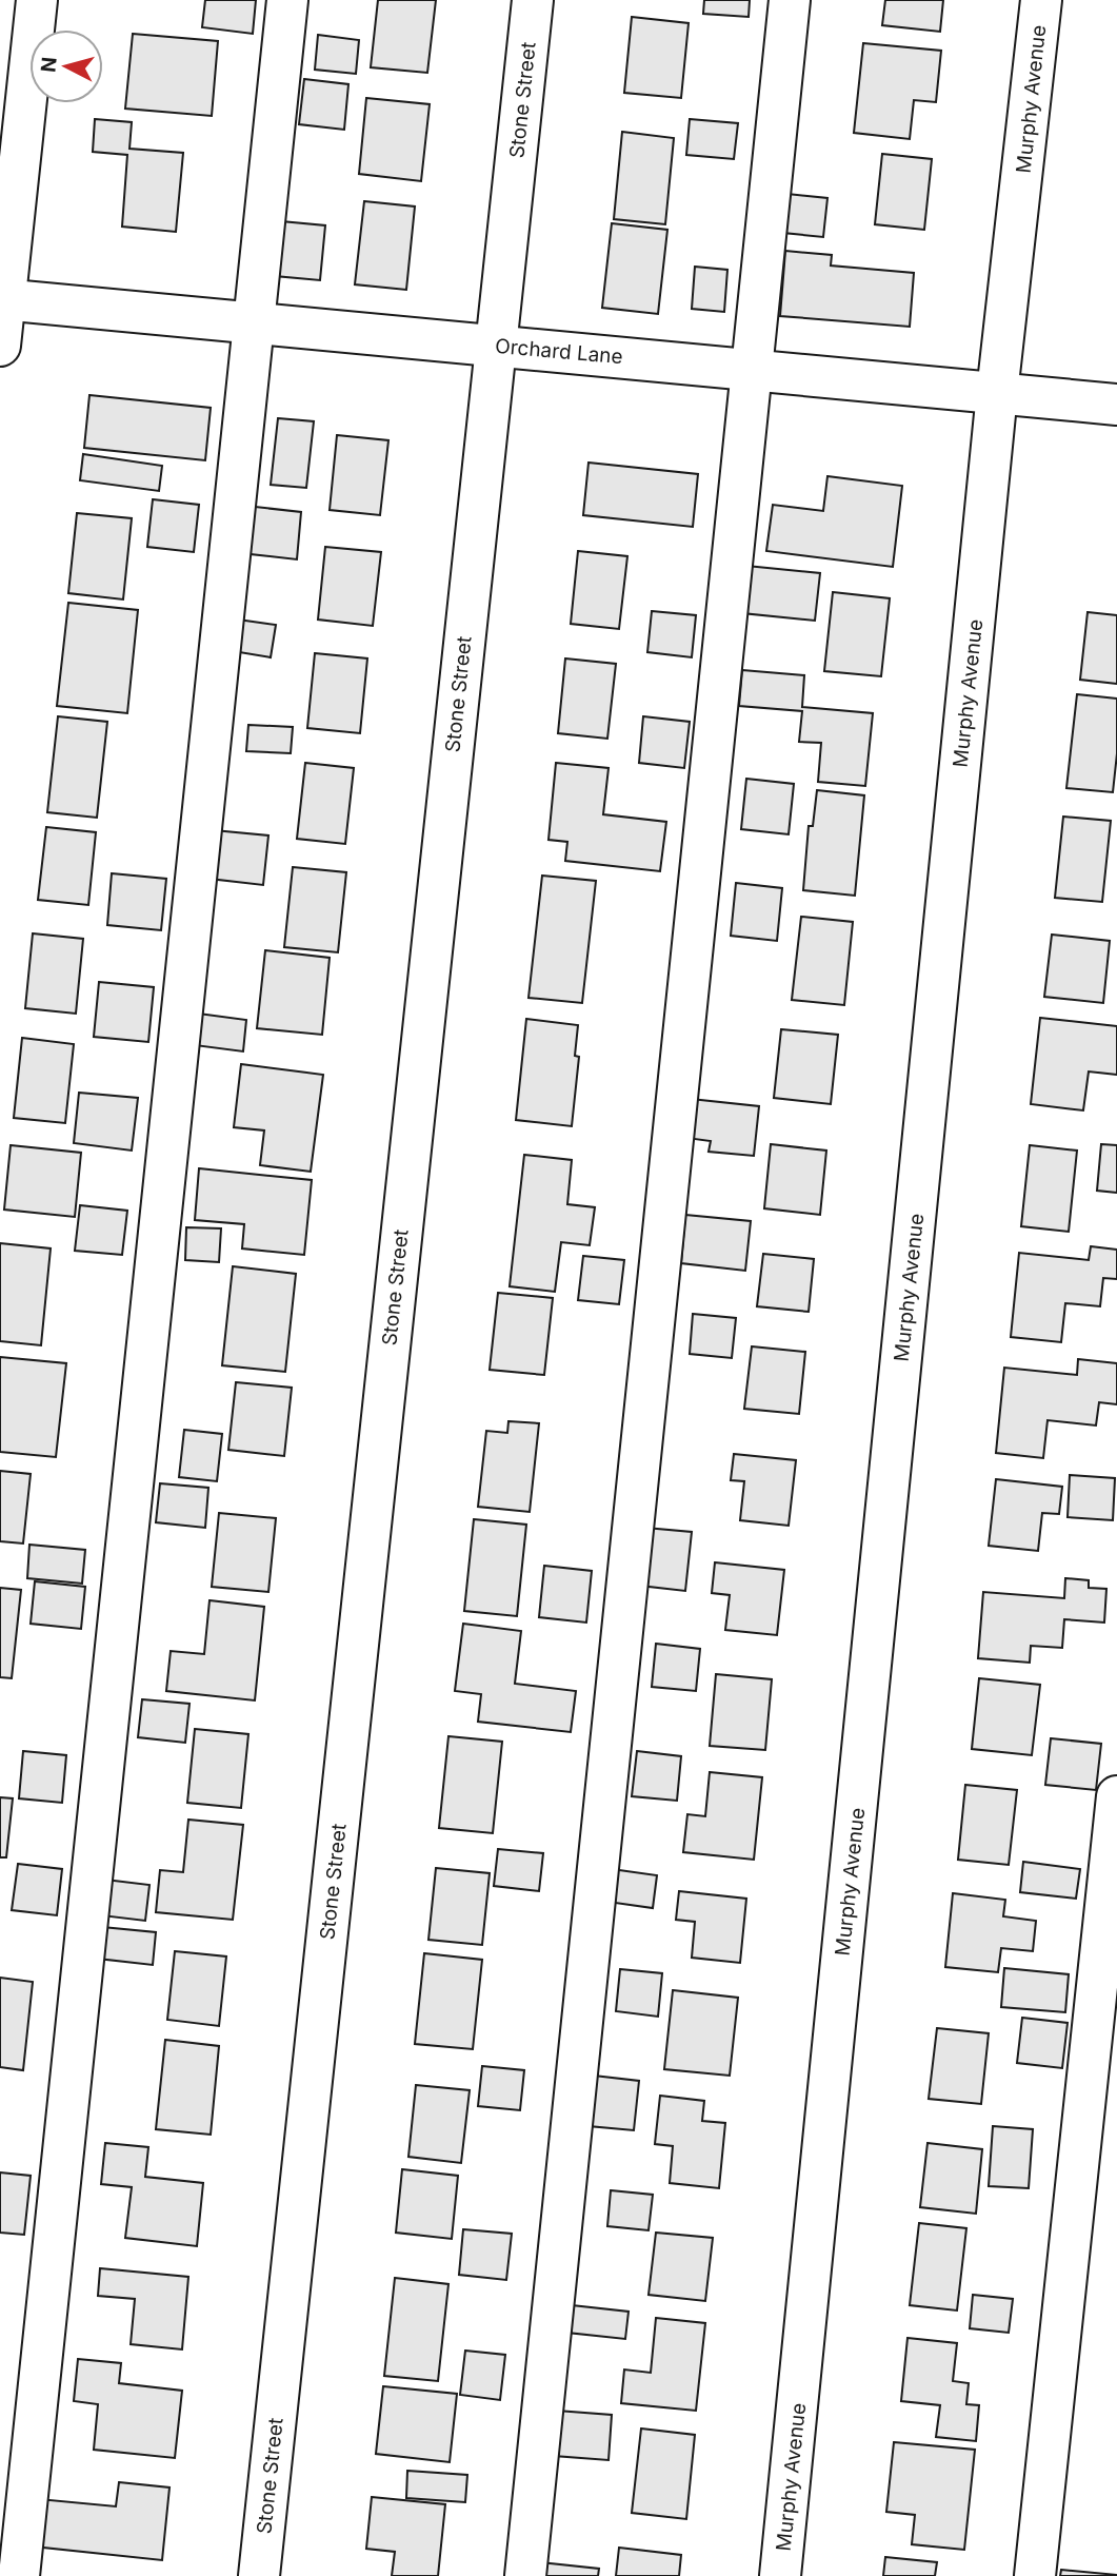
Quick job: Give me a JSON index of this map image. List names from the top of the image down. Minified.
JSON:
{"streets":{"street":["Murphy Avenue","Stone Street","Orchard Lane"]},"crossings":[["Murphy Avenue","Orchard Lane"],["Stone Street","Orchard Lane"]],"north":"left"}
